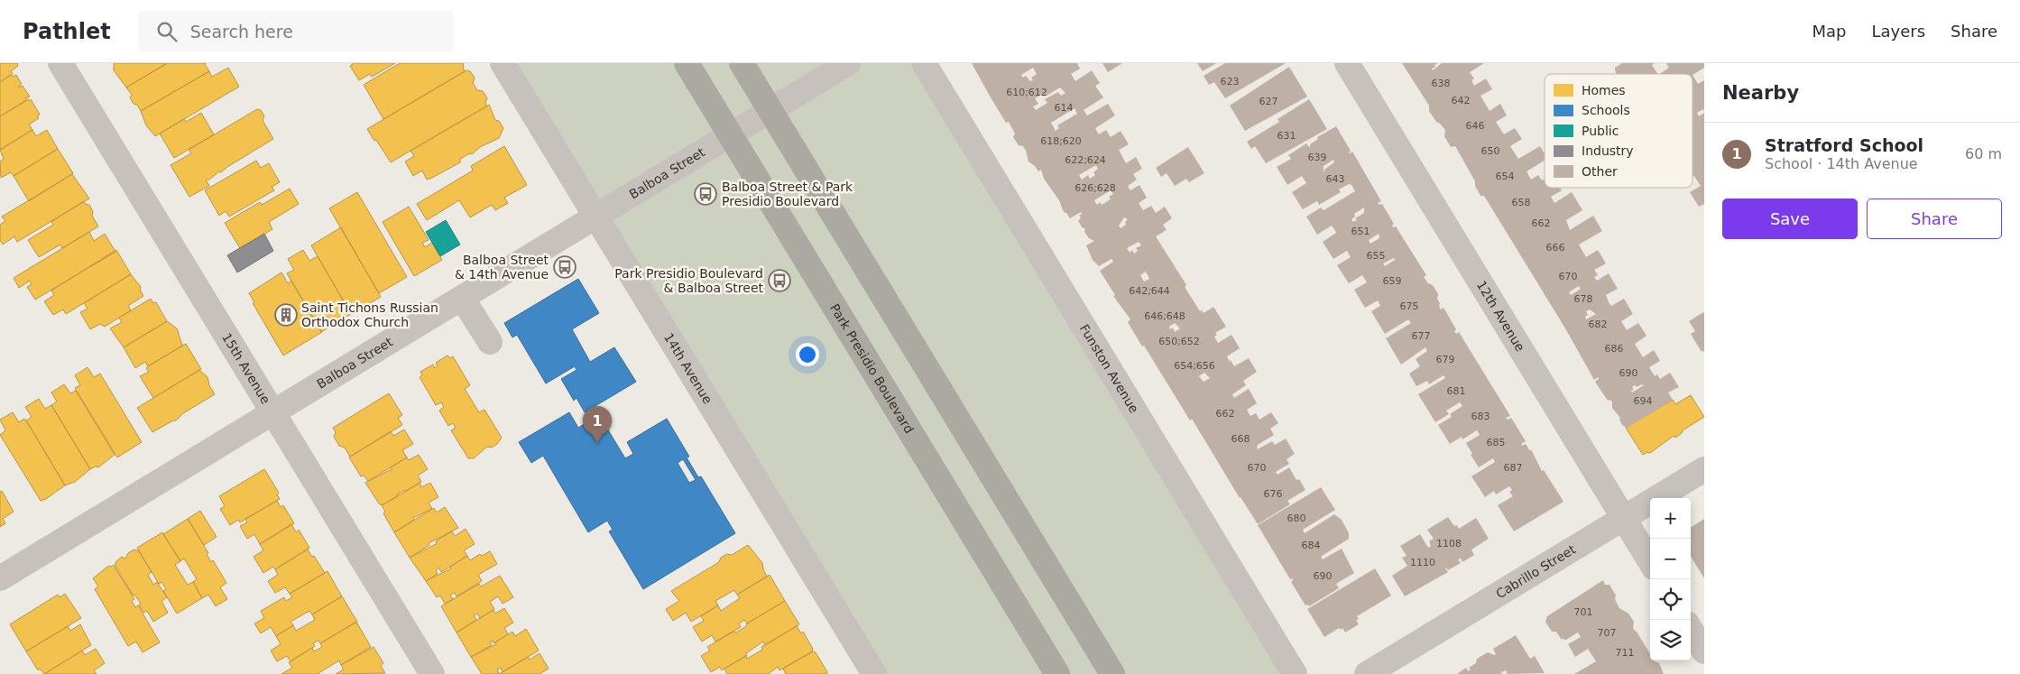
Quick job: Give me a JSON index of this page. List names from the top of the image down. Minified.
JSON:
{"streets":{"highway":["Park Presidio Boulevard"],"street":["Balboa Street","12th Avenue","Funston Avenue","15th Avenue","14th Avenue","Cabrillo Street"]},"crossings":[["Balboa Street","15th Avenue"],["Balboa Street","14th Avenue"],["Balboa Street","Park Presidio Boulevard"],["12th Avenue","Cabrillo Street"]],"places":{"bus stop":["Balboa Street & Park Presidio Boulevard","Balboa Street & 14th Avenue","Park Presidio Boulevard & Balboa Street"],"building":["Saint Tichons Russian Orthodox Church"]},"house_numbers":["623","638","610;612","642","627","614","646","631","618;620","650","639","622;624","654","643","626;628","658","662","651","666","655","670","659","642;644","678","675","646;648","682","677","650;652","686","679","654;656","690","681","694","662","683","668","685","670","687","676","680","1108","684","1110","690","701","707","711"],"legend":["Homes","Schools","Public","Industry","Other"],"page":{"header":"Pathlet","search":"Search here","nav":["Map","Layers","Share"],"heading":"Nearby","list":[{"mark":"1","name":"Stratford School","note":"School · 14th Avenue","value":"60 m"}],"buttons":["Save","Share"],"pins":"1","map_buttons":["+","−"]}}
